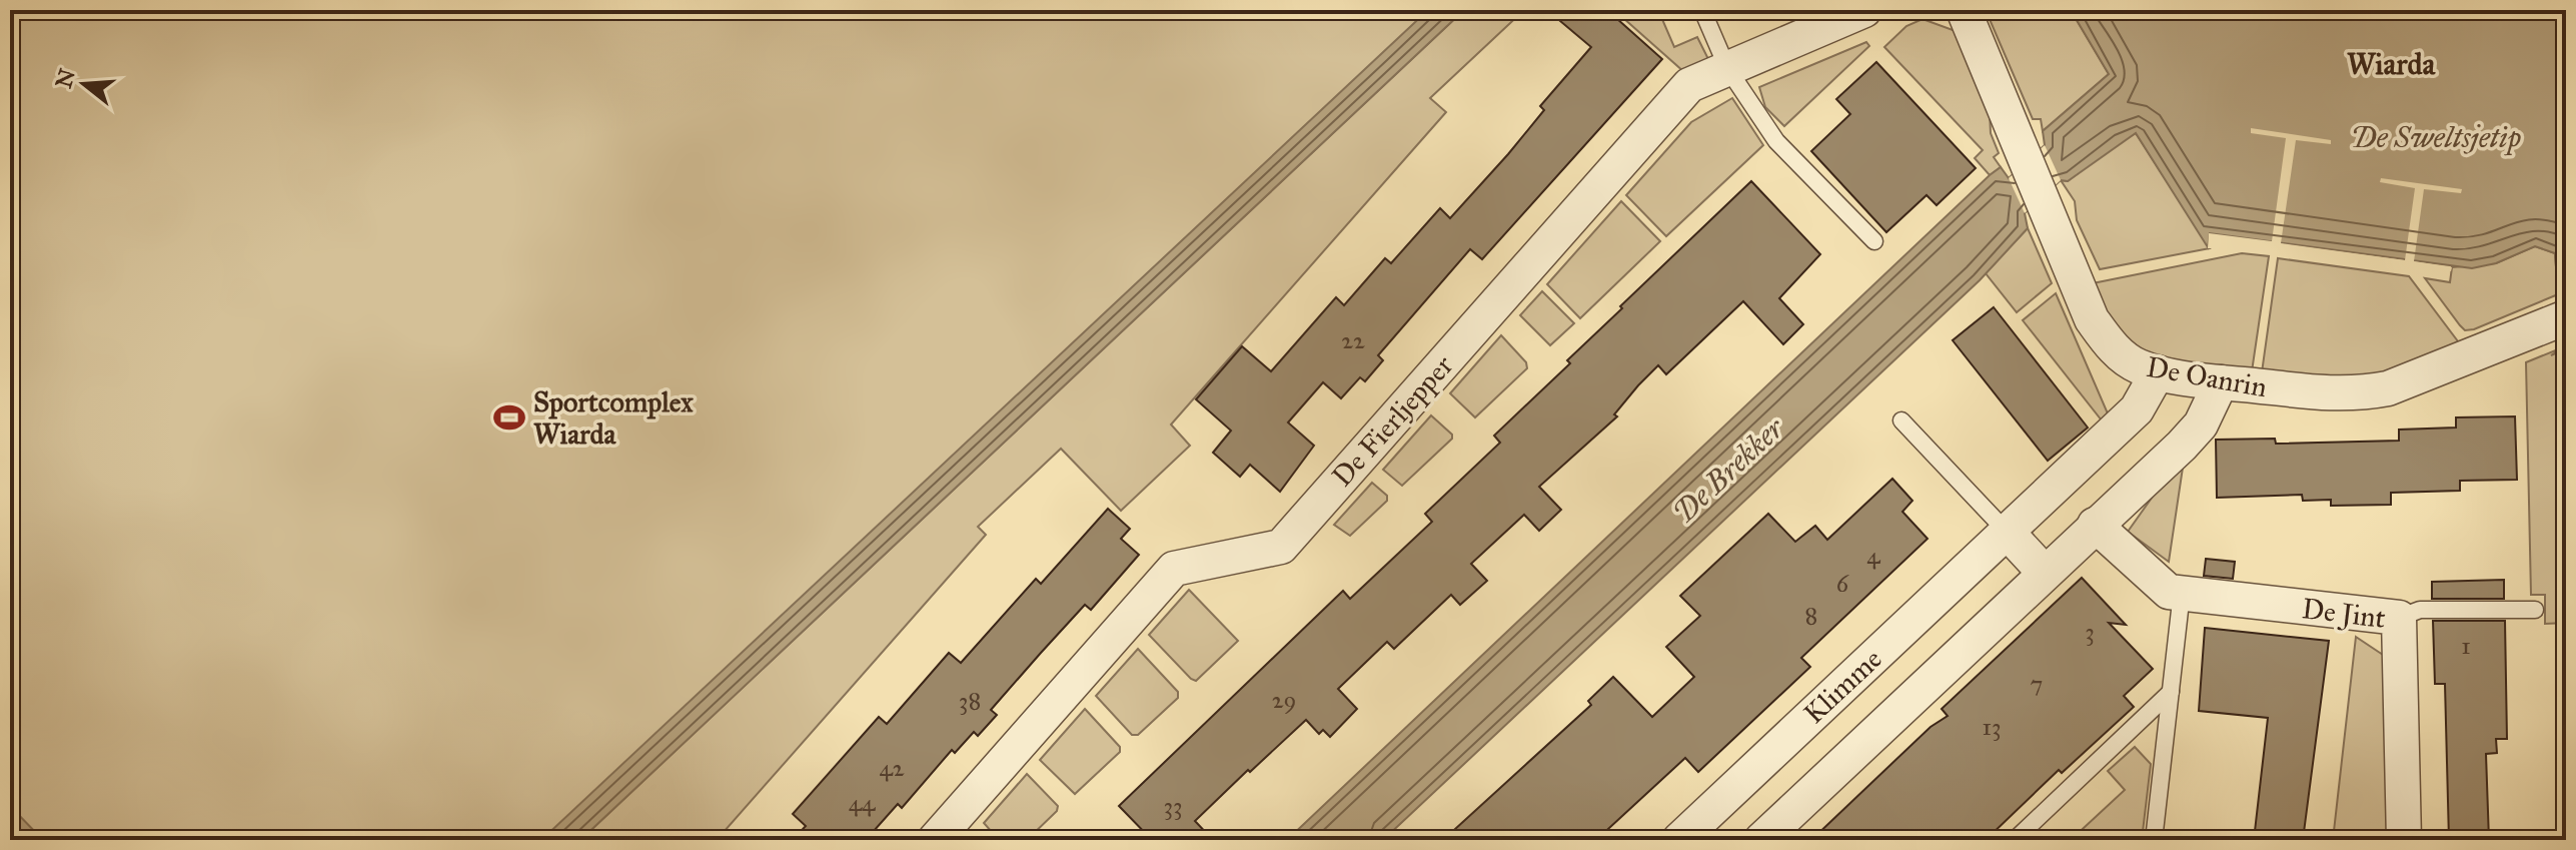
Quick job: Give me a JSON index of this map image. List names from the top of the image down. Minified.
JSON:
{"streets":{"street":["De Oanrin","De Fierljepper","De Jint","Klimme"]},"crossings":[["De Oanrin","Klimme"],["De Jint","Klimme"]],"districts":["Wiarda"],"water":["De Sweltsjetip","De Brekker"],"places":{"sports":["Sportcomplex Wiarda"]},"house_numbers":["22","4","6","8","3","1","7","29","38","13","42","44","33"],"north":"left"}
